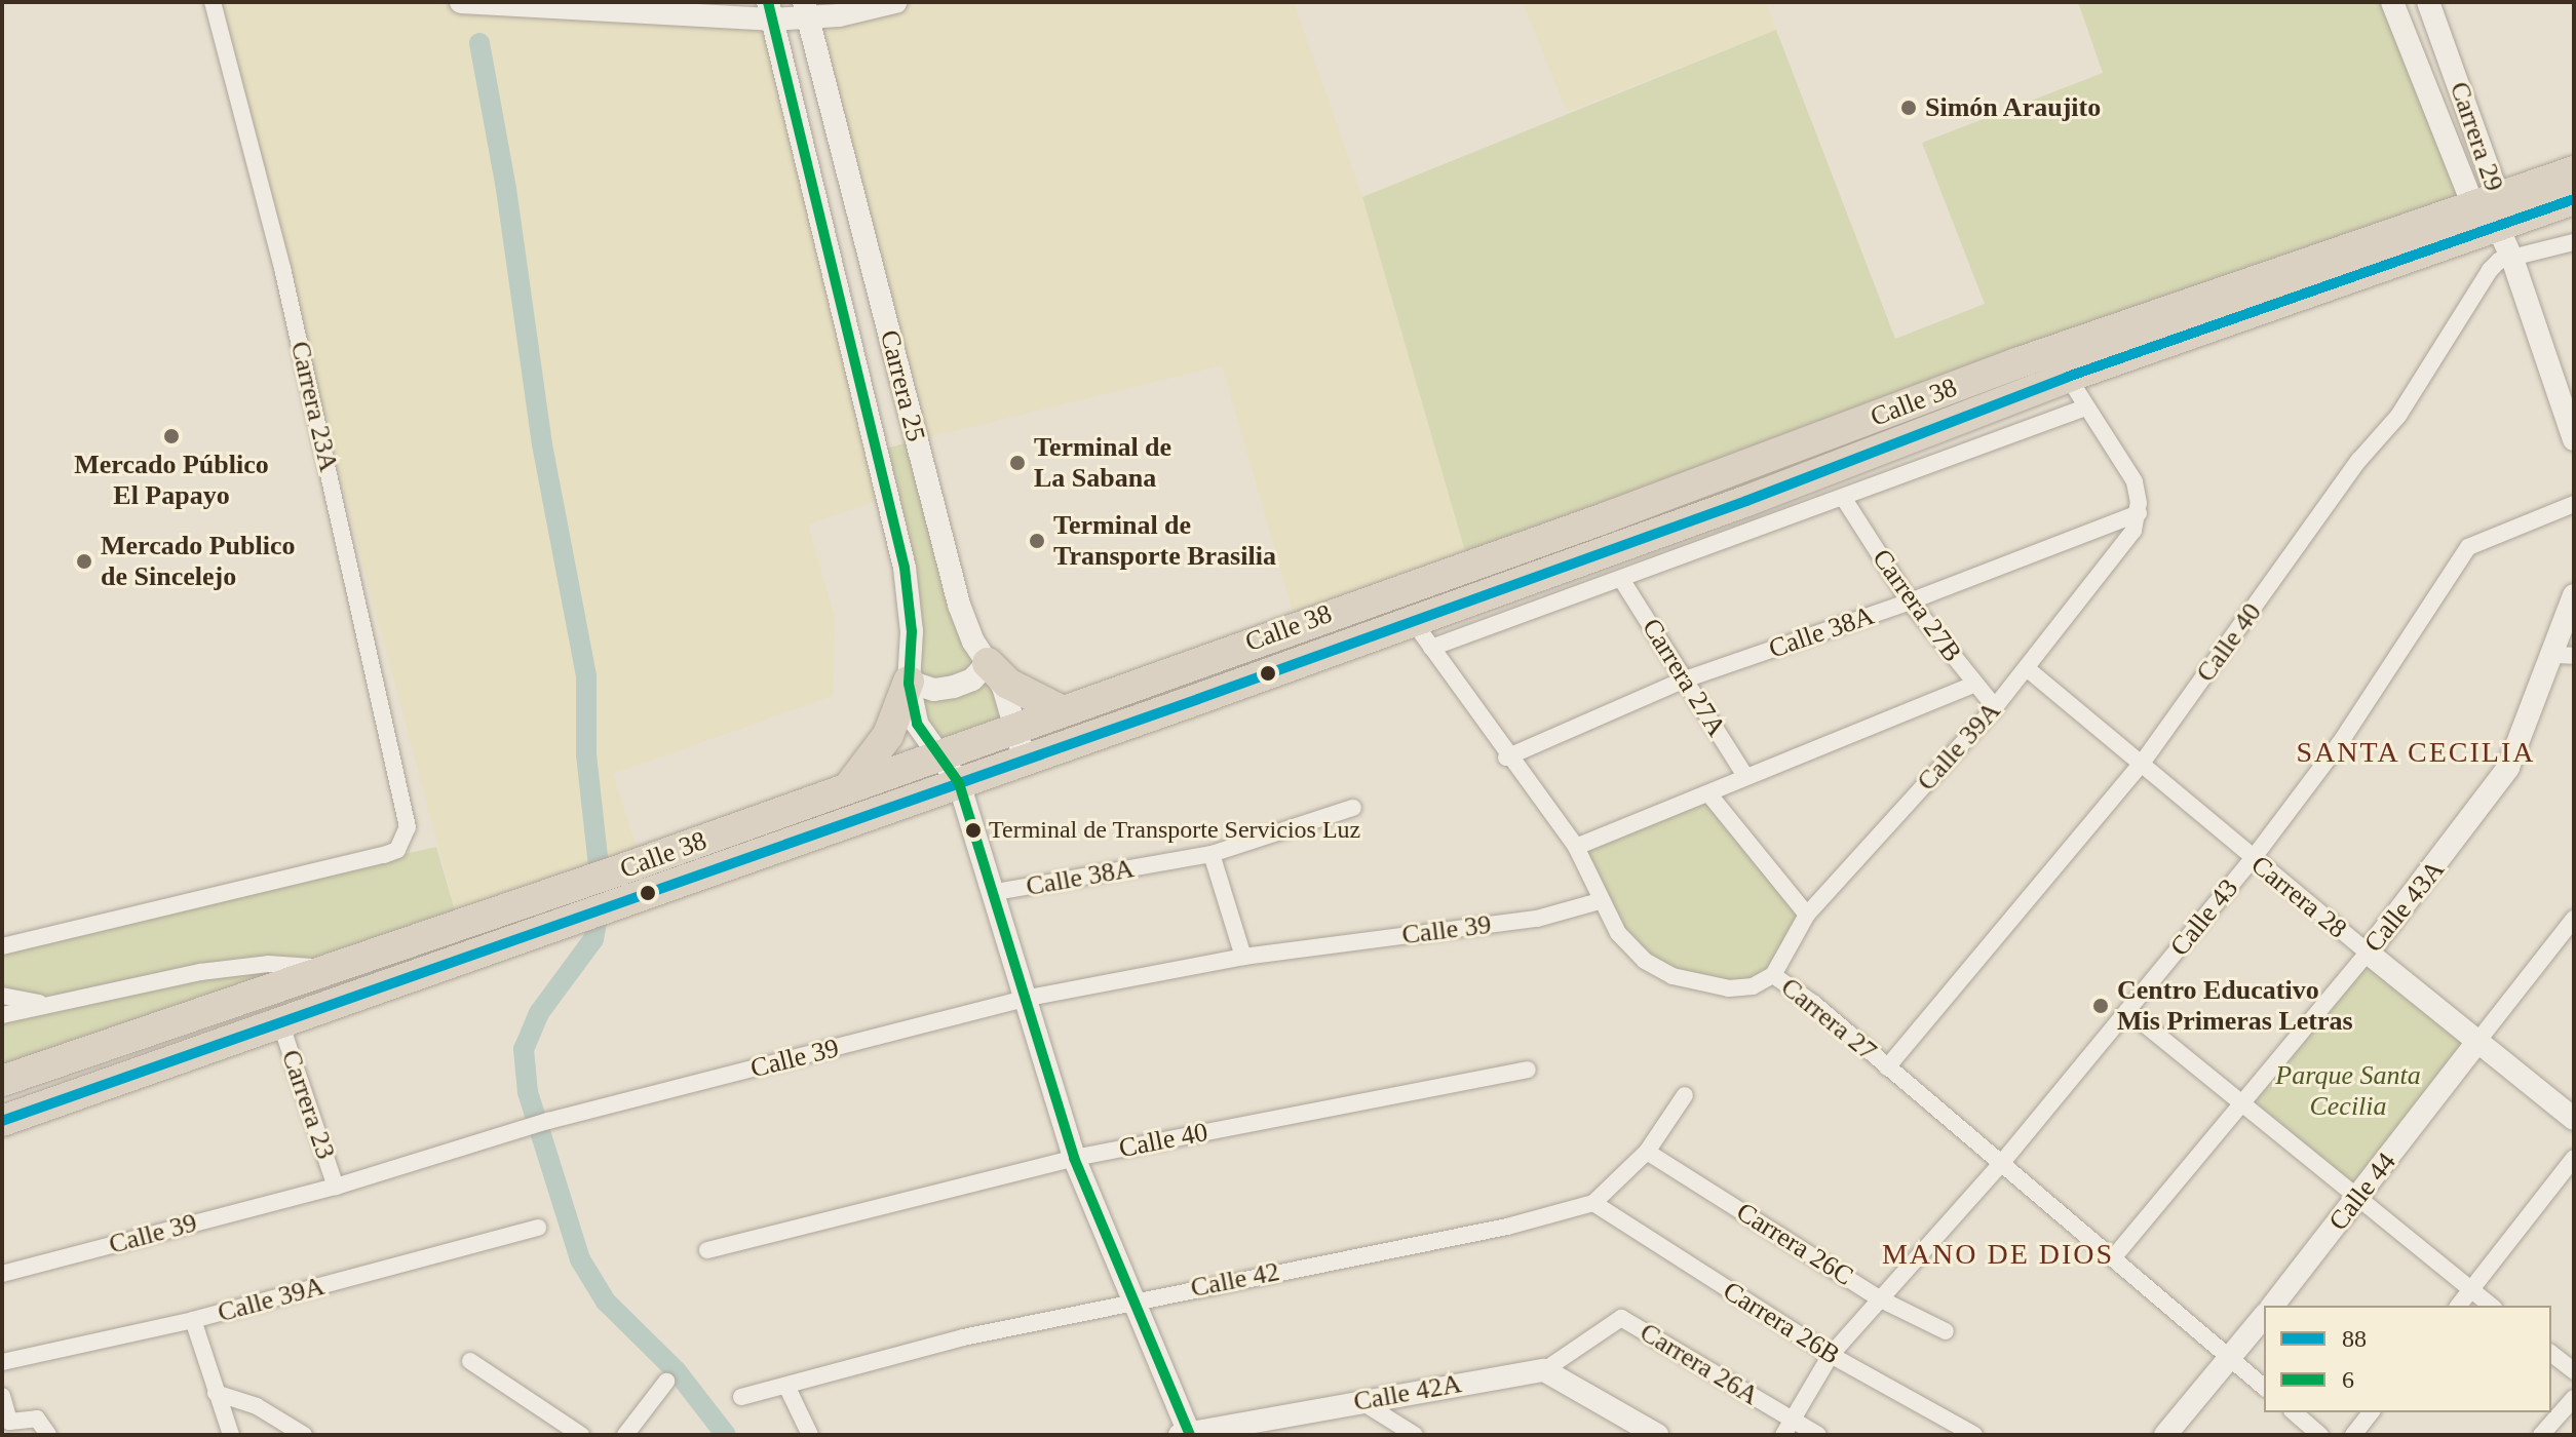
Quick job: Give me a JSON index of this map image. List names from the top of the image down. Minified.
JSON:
{"streets":{"highway":["Calle 38"],"street":["Carrera 29","Carrera 25","Carrera 23A","Carrera 27B","Calle 38A","Calle 40","Carrera 27A","Calle 39A","Carrera 28","Calle 43A","Calle 43","Calle 39","Carrera 27","Carrera 23","Calle 44","Carrera 26C","Calle 42","Carrera 26B","Carrera 26A","Calle 42A"]},"crossings":[["Carrera 29","Calle 38"],["Carrera 25","Calle 38"],["Carrera 25","Calle 38A"],["Carrera 25","Calle 40"],["Carrera 25","Calle 39"],["Carrera 25","Calle 42"],["Carrera 25","Calle 42A"],["Calle 38","Carrera 27"],["Calle 38","Carrera 23"],["Carrera 27B","Calle 38A"],["Carrera 27B","Calle 39A"],["Calle 38A","Carrera 27A"],["Calle 38A","Calle 39A"],["Calle 38A","Carrera 27"],["Calle 40","Carrera 28"],["Calle 40","Carrera 27"],["Calle 39A","Carrera 28"],["Calle 39A","Carrera 27"],["Carrera 28","Calle 43A"],["Carrera 28","Calle 43"],["Carrera 28","Calle 44"],["Calle 43A","Carrera 27"],["Calle 43","Carrera 27"],["Calle 43","Carrera 26C"],["Calle 43","Carrera 26B"],["Calle 43","Carrera 26A"],["Calle 39","Carrera 27"],["Calle 39","Carrera 23"],["Carrera 26C","Calle 42"],["Calle 42","Carrera 26B"],["Carrera 26A","Calle 42A"]],"districts":["SANTA CECILIA","MANO DE DIOS"],"parks":["Parque Santa Cecilia"],"places":["Simón Araujito","Mercado Público El Papayo","Terminal de La Sabana","Terminal de Transporte Brasilia","Mercado Publico de Sincelejo","Terminal de Transporte Servicios Luz","Centro Educativo Mis Primeras Letras"],"lines":["transit line 6","transit line 88"],"legend":["88","6"]}
